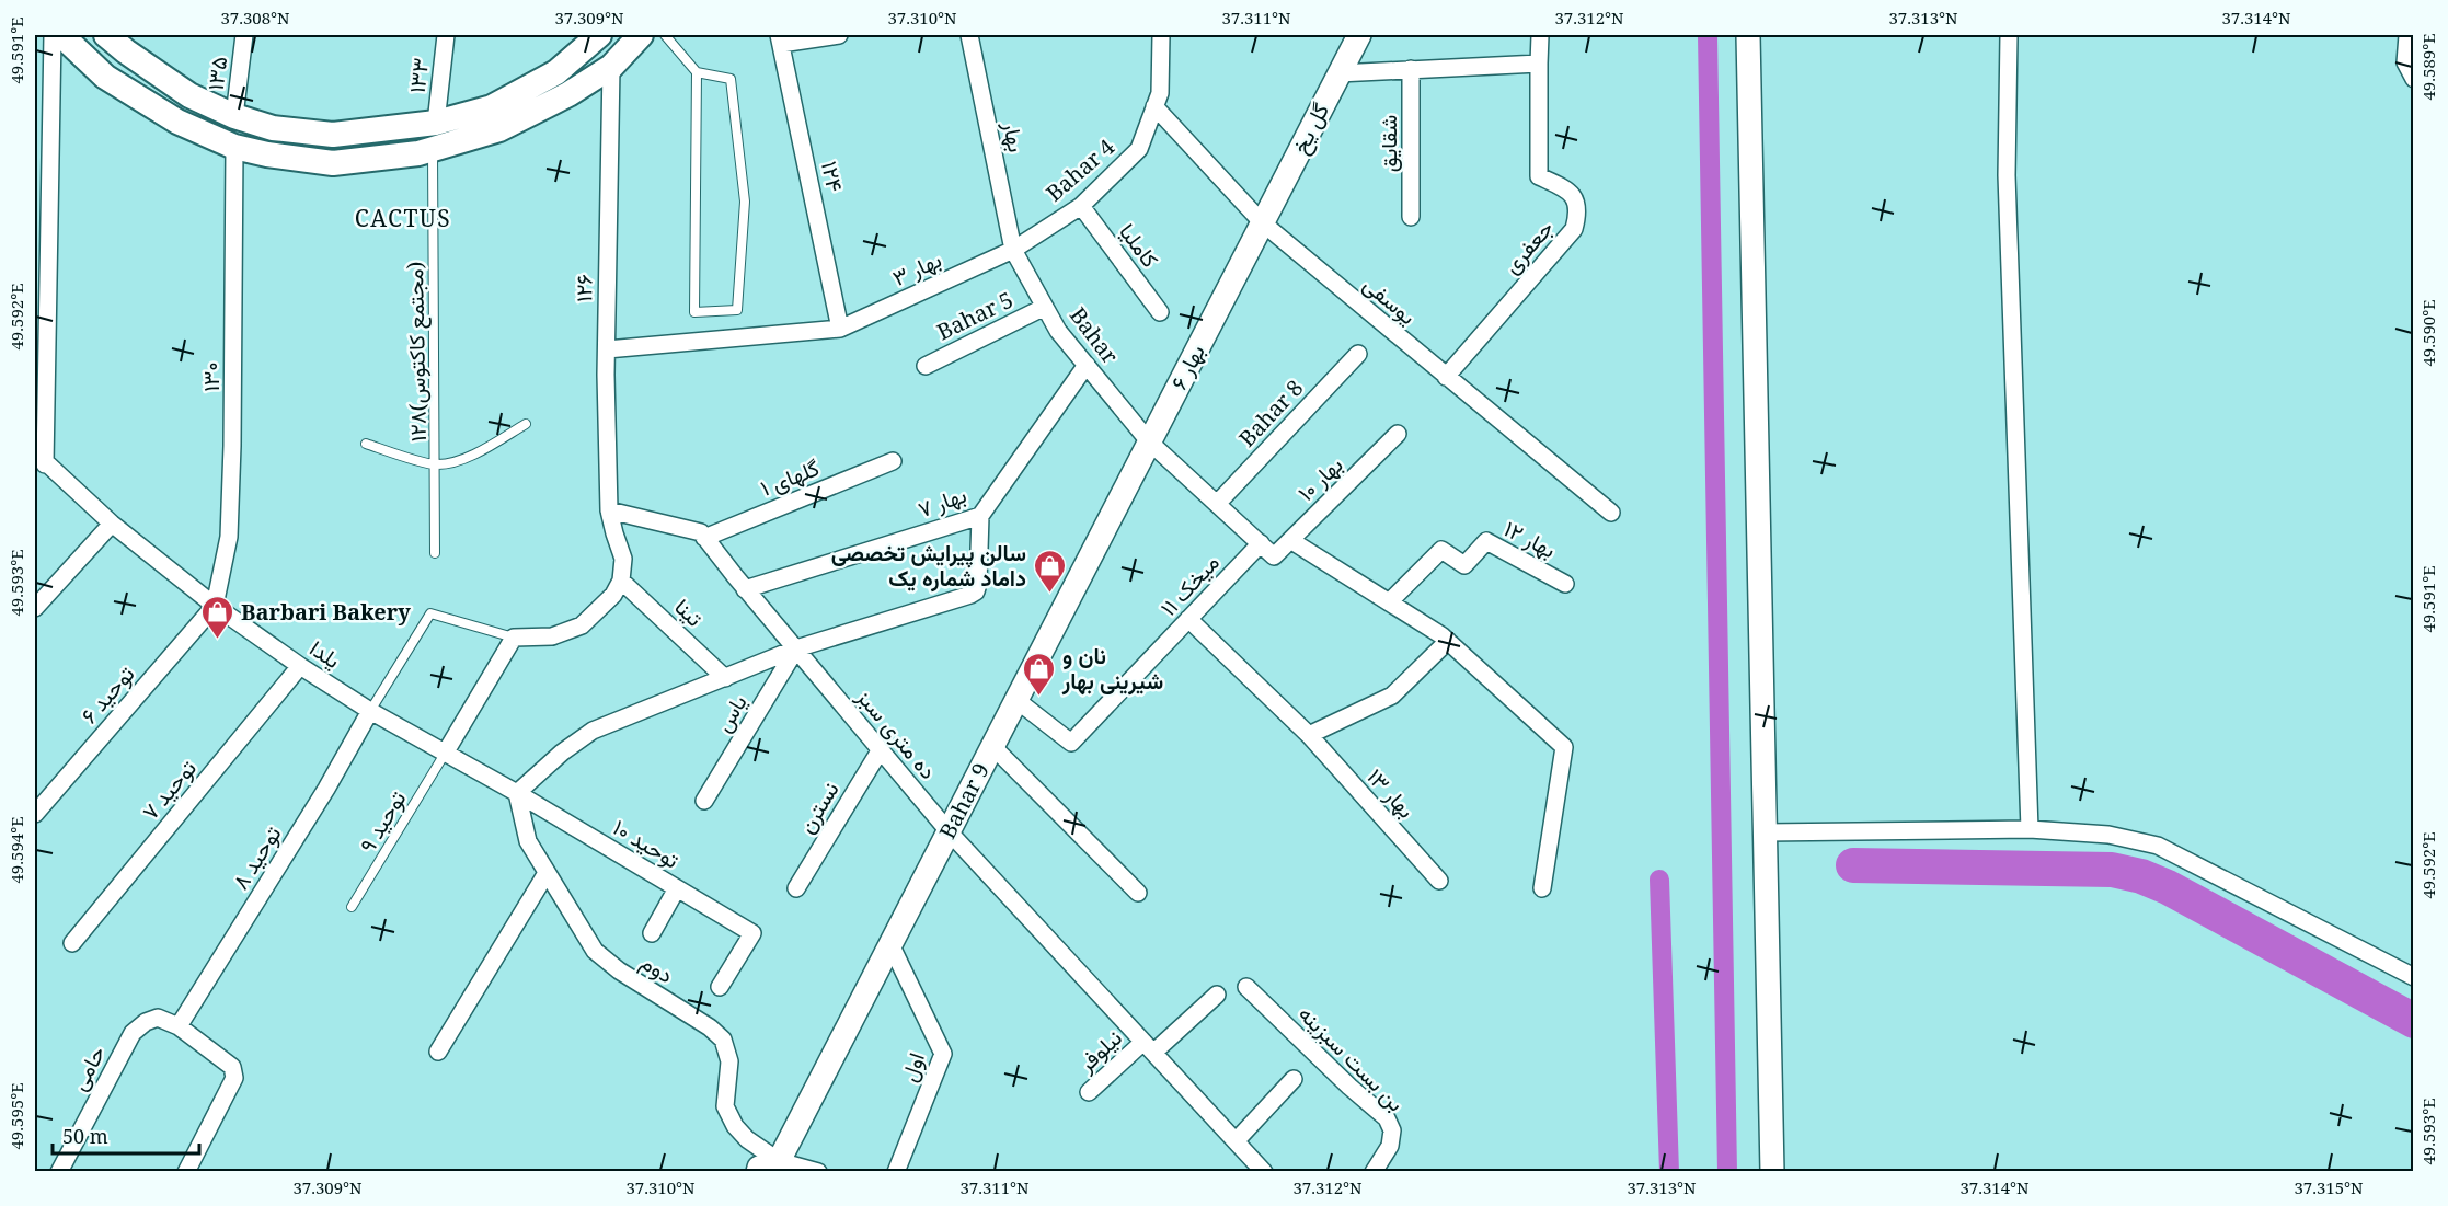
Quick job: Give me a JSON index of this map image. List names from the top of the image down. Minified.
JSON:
{"streets":{"main road":["گل یخ","بهار ۶","Bahar 9"],"street":["۱۳۵","۱۳۳","بهار","شقایق","Bahar 4","۱۲۴","کاملیا","جعفری","بهار ۳","۱۲۶","یوسفی","Bahar 5","Bahar","۱۳۰","Bahar 8","گلهای ۱","بهار ۱۰","بهار ۷","بهار ۱۲","میخک ۱۱","تینا","یلدا","توحید ۶","یاس","ده متری سبز","توحید ۷","بهار ۱۳","نسترن","توحید ۱۰","توحید ۸","دوم","نیلوفر","بن بست سبزینه","اول","حامی"],"lane":["۱۲۸(مجتمع کاکتوس)","توحید ۹"]},"crossings":[["گل یخ","یوسفی"],["گل یخ","بهار ۶"],["بهار","Bahar 4"],["بهار","بهار ۳"],["بهار","Bahar"],["Bahar 4","کاملیا"],["Bahar 4","بهار ۳"],["Bahar 4","یوسفی"],["Bahar 4","Bahar"],["۱۲۴","بهار ۳"],["جعفری","یوسفی"],["بهار ۳","۱۲۶"],["بهار ۳","Bahar"],["۱۲۶","تینا"],["یوسفی","بهار ۶"],["Bahar 5","Bahar"],["Bahar","بهار ۶"],["Bahar","Bahar 8"],["Bahar","بهار ۱۰"],["Bahar","بهار ۷"],["Bahar","میخک ۱۱"],["Bahar","Bahar 9"],["بهار ۶","Bahar 9"],["۱۳۰","یلدا"],["۱۳۰","توحید ۶"],["گلهای ۱","ده متری سبز"],["بهار ۷","ده متری سبز"],["میخک ۱۱","بهار ۱۳"],["میخک ۱۱","Bahar 9"],["یلدا","توحید ۶"],["یلدا","توحید ۷"],["یلدا","توحید ۹"],["یلدا","توحید ۱۰"],["یلدا","توحید ۸"],["یلدا","دوم"],["یاس","ده متری سبز"],["ده متری سبز","Bahar 9"],["ده متری سبز","نسترن"],["ده متری سبز","نیلوفر"],["Bahar 9","دوم"],["Bahar 9","اول"],["توحید ۱۰","دوم"],["توحید ۸","حامی"]],"districts":["CACTUS"],"places":{"shop":["سالن پیرایش تخصصی داماد شماره یک","Barbari Bakery","نان و شیرینی بهار"]},"scale_bar":"50 m","coordinates":["37.308°N","37.309°N","37.310°N","37.311°N","37.312°N","37.313°N","37.314°N","49.591°E","49.589°E","49.592°E","49.590°E","49.593°E","49.594°E","49.595°E","37.315°N"]}
